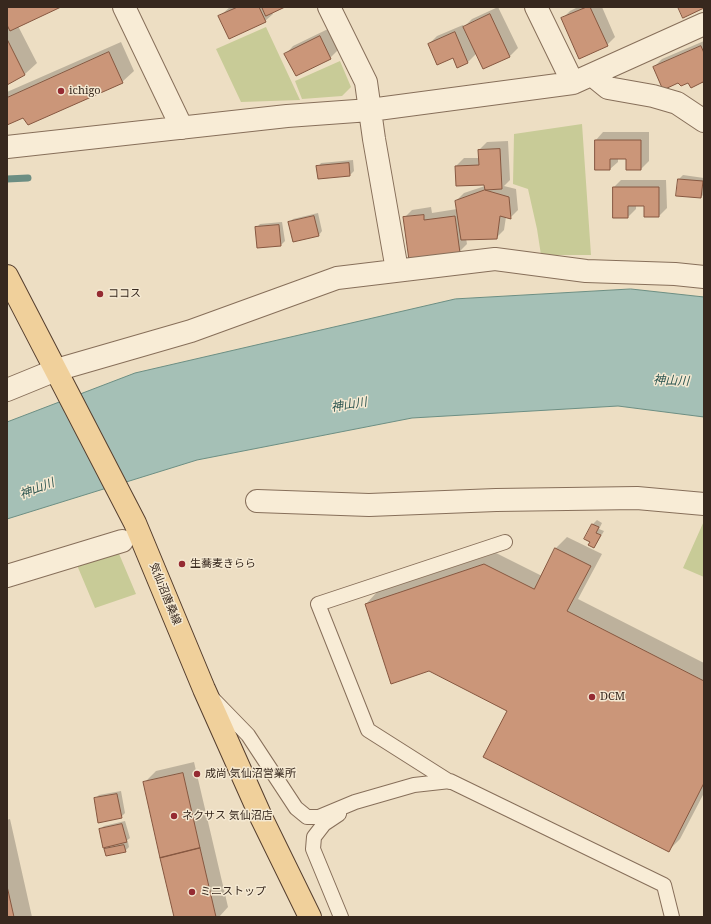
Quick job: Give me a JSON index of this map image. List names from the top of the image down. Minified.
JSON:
{"streets":{"main road":["気仙沼唐桑線"]},"water":["神山川"],"places":["ichigo","ココス","生蕎麦きらら","DCM","成尚 気仙沼営業所","ネクサス 気仙沼店","ミニストップ"]}
